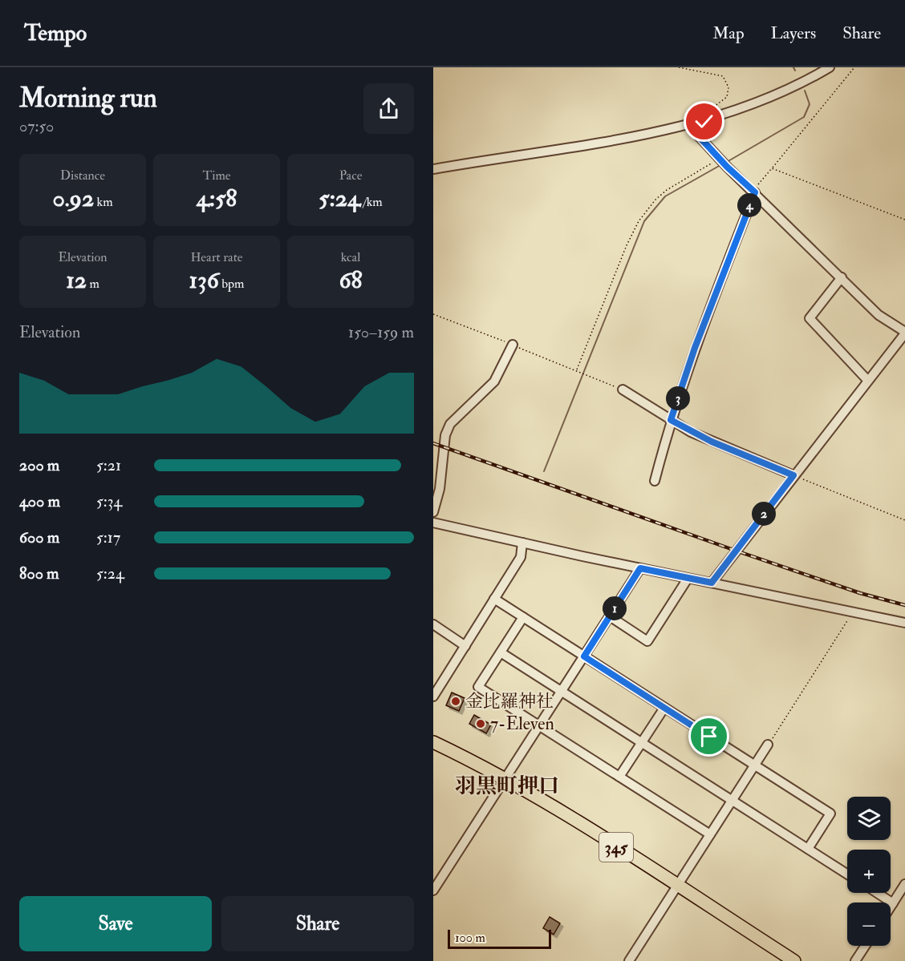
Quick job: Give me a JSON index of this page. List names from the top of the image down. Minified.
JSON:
{"streets":{"highway":["345"]},"districts":["羽黒町押口"],"places":["金比羅神社","7-Eleven"],"scale_bar":"100 m","page":{"header":"Tempo","nav":["Map","Layers","Share"],"heading":["Morning run","07:50"],"stats":[["Distance","0.92 km"],["Time","4:58"],["Pace","5:24 /km"],["Elevation","12 m"],["Heart rate","136 bpm"],["kcal","68"]],"pins":["4","3","2","1"],"chart":["Elevation","150–159 m"],"list":[{"name":"200 m","note":"5:21"},{"name":"400 m","note":"5:34"},{"name":"600 m","note":"5:17"},{"name":"800 m","note":"5:24"}],"map_buttons":["+","−"],"buttons":["Save","Share"],"scale":"100 m"}}
